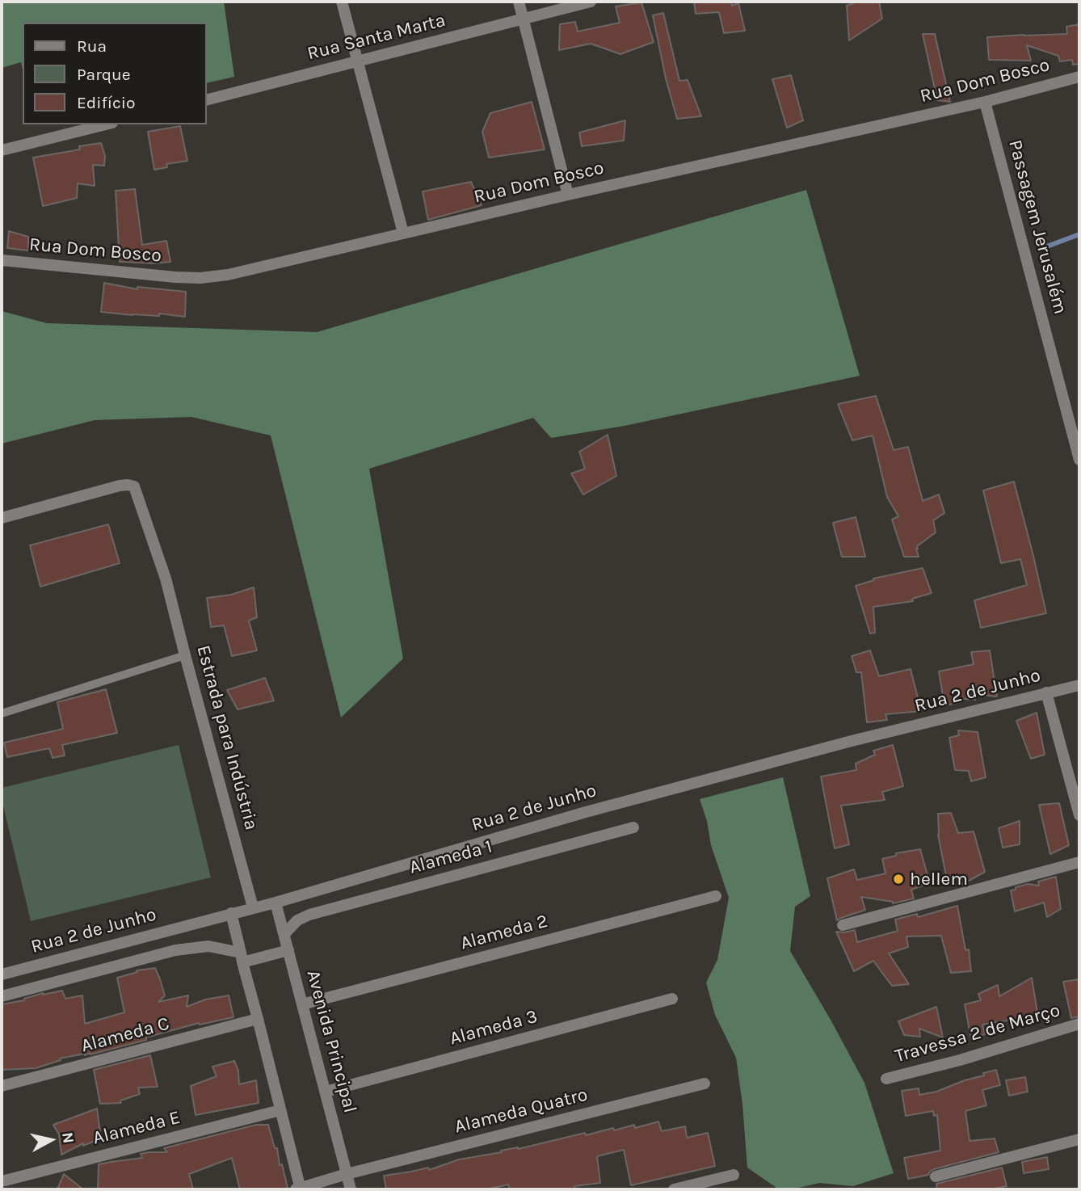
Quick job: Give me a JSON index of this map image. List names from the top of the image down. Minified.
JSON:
{"streets":{"street":["Rua Santa Marta","Rua Dom Bosco","Passagem Jerusalém","Rua 2 de Junho","Estrada para Indústria","Alameda 1","Alameda 2","Alameda 3","Travessa 2 de Março","Alameda C","Avenida Principal","Alameda Quatro","Alameda E"]},"crossings":[["Rua Dom Bosco","Passagem Jerusalém"],["Rua 2 de Junho","Estrada para Indústria"],["Rua 2 de Junho","Avenida Principal"],["Alameda 1","Avenida Principal"],["Alameda 2","Avenida Principal"],["Alameda 3","Avenida Principal"],["Avenida Principal","Alameda Quatro"]],"places":["hellem"],"legend":["Rua","Parque","Edifício"],"north":"right"}
